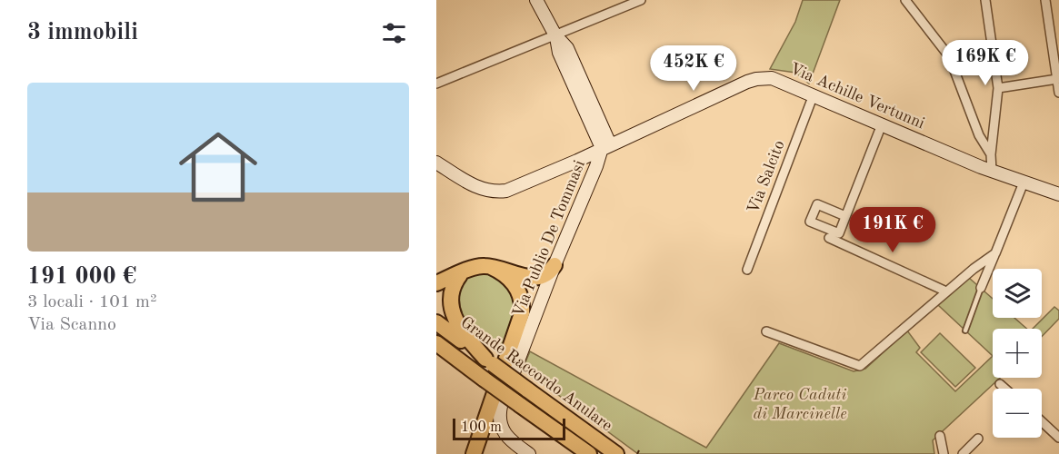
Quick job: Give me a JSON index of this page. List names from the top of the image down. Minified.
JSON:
{"streets":{"highway":["Grande Raccordo Anulare"],"street":["Via Achille Vertunni","Via Salcito","Via Publio De Tommasi"]},"crossings":[["Via Achille Vertunni","Via Salcito"],["Via Achille Vertunni","Via Publio De Tommasi"]],"parks":["Parco Caduti di Marcinelle"],"scale_bar":"100 m","page":{"heading":"3 immobili","price":["169K €","452K €","191K €"],"list":[{"name":"191 000 €","note":"3 locali · 101 m² · Via Scanno"}],"map_buttons":["+","−"],"scale":"100 m"}}
